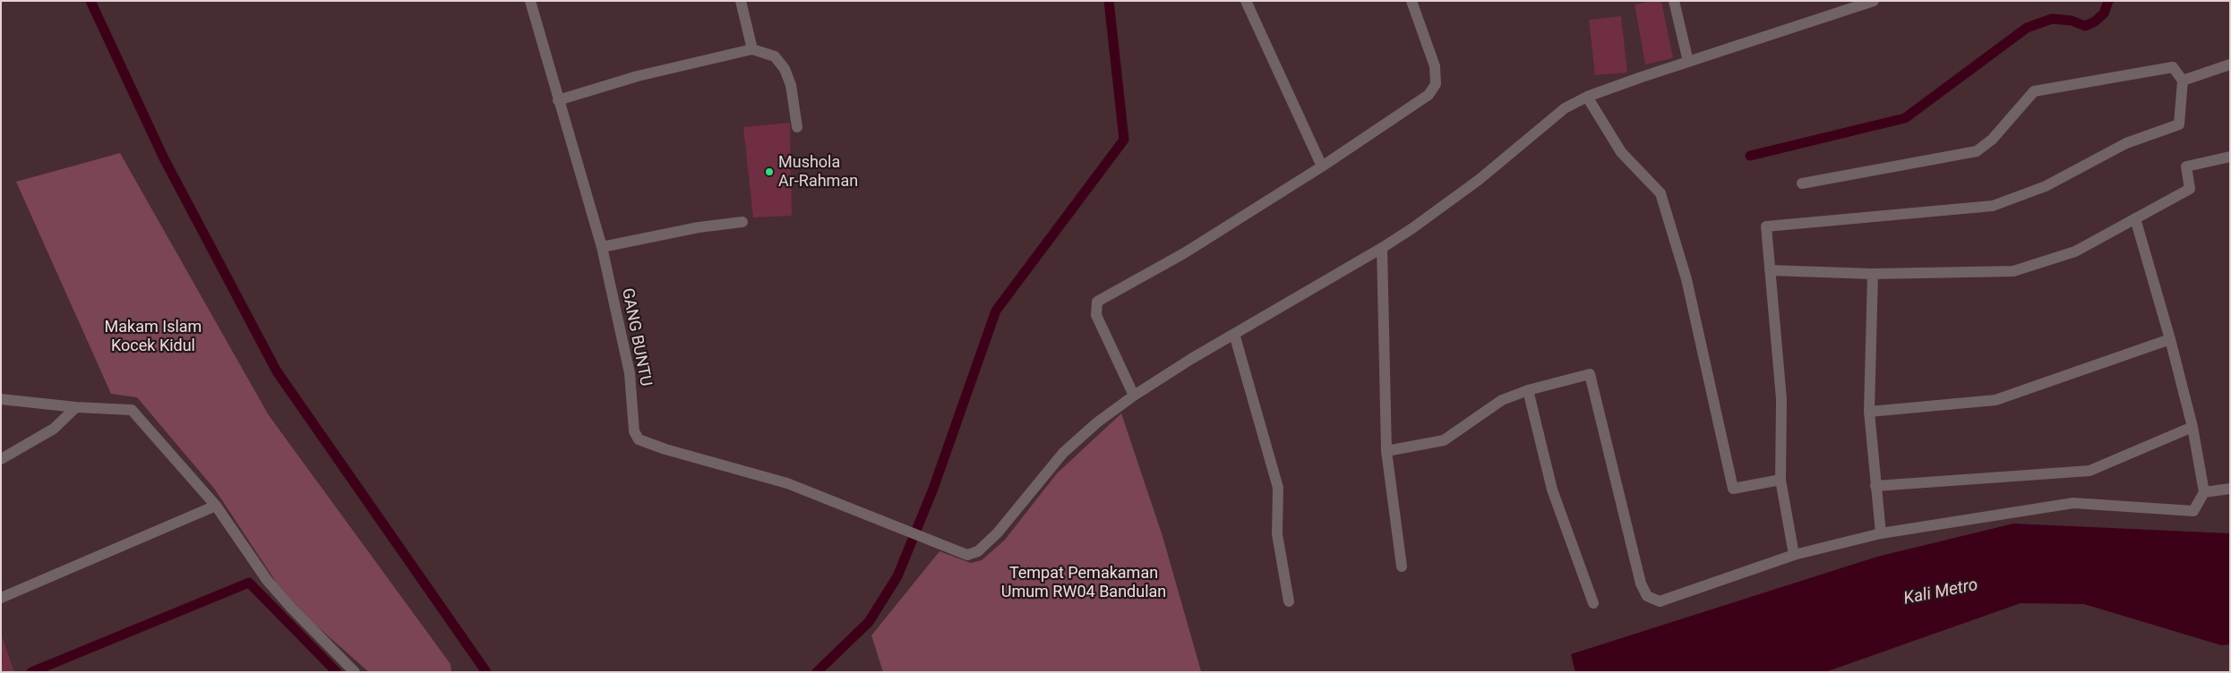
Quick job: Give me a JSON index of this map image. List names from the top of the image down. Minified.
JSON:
{"streets":{"street":["GANG BUNTU"]},"water":["Kali Metro"],"parks":["Makam Islam Kocek Kidul","Tempat Pemakaman Umum RW04 Bandulan"],"places":["Mushola Ar-Rahman"]}
